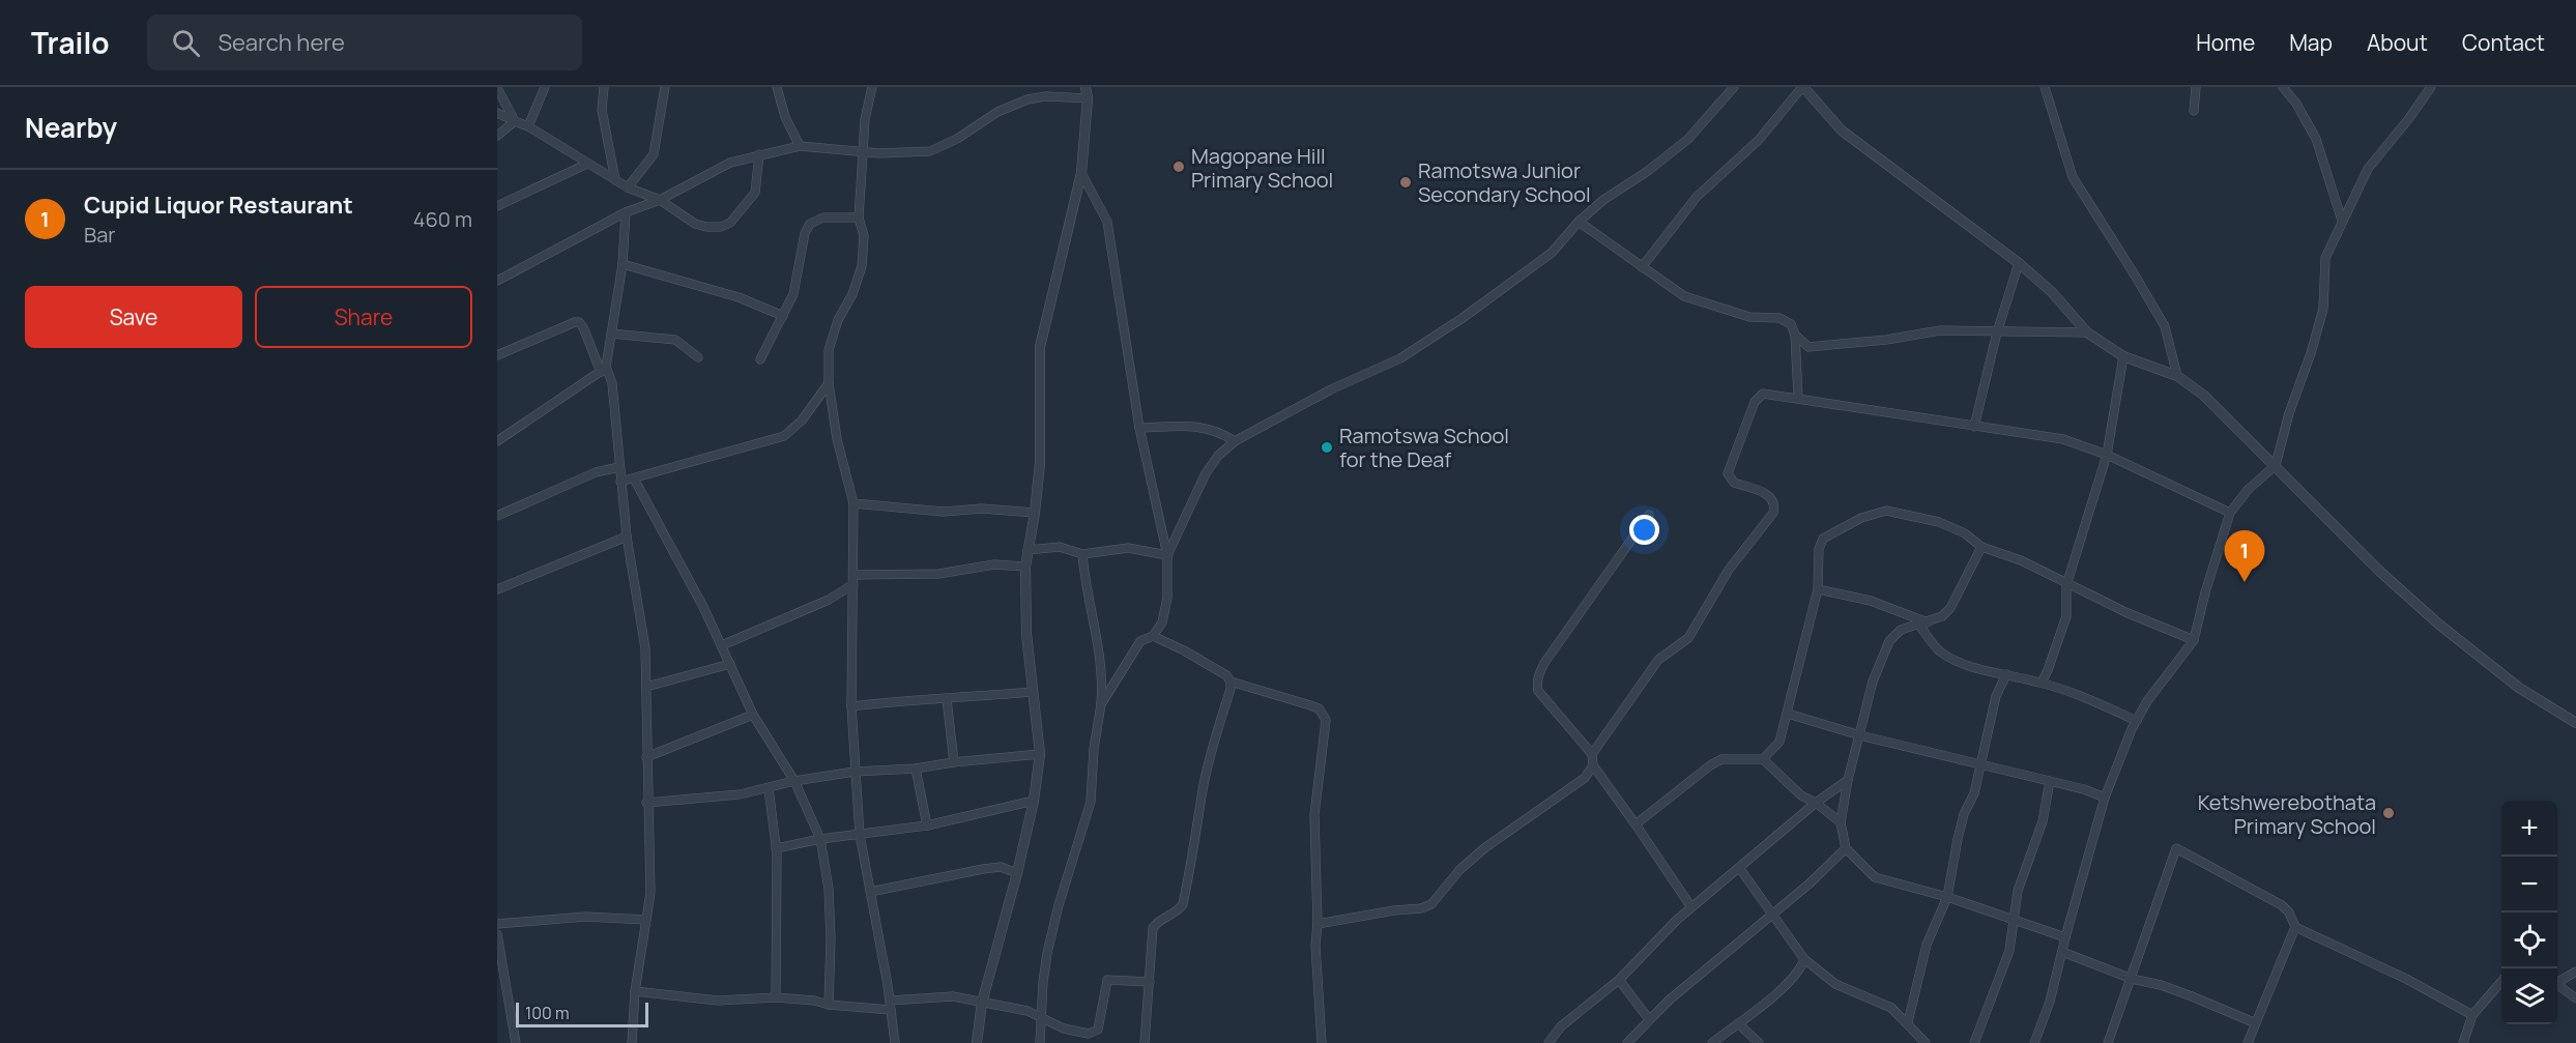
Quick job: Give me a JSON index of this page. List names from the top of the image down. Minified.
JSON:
{"places":["Magopane Hill Primary School","Ramotswa Junior Secondary School","Ramotswa School for the Deaf","Ketshwerebothata Primary School"],"scale_bar":"100 m","page":{"header":"Trailo","search":"Search here","nav":["Home","Map","About","Contact"],"heading":"Nearby","list":[{"mark":"1","name":"Cupid Liquor Restaurant","note":"Bar","value":"460 m"}],"buttons":["Save","Share"],"pins":"1","map_buttons":["+","−"],"scale":"100 m"}}
